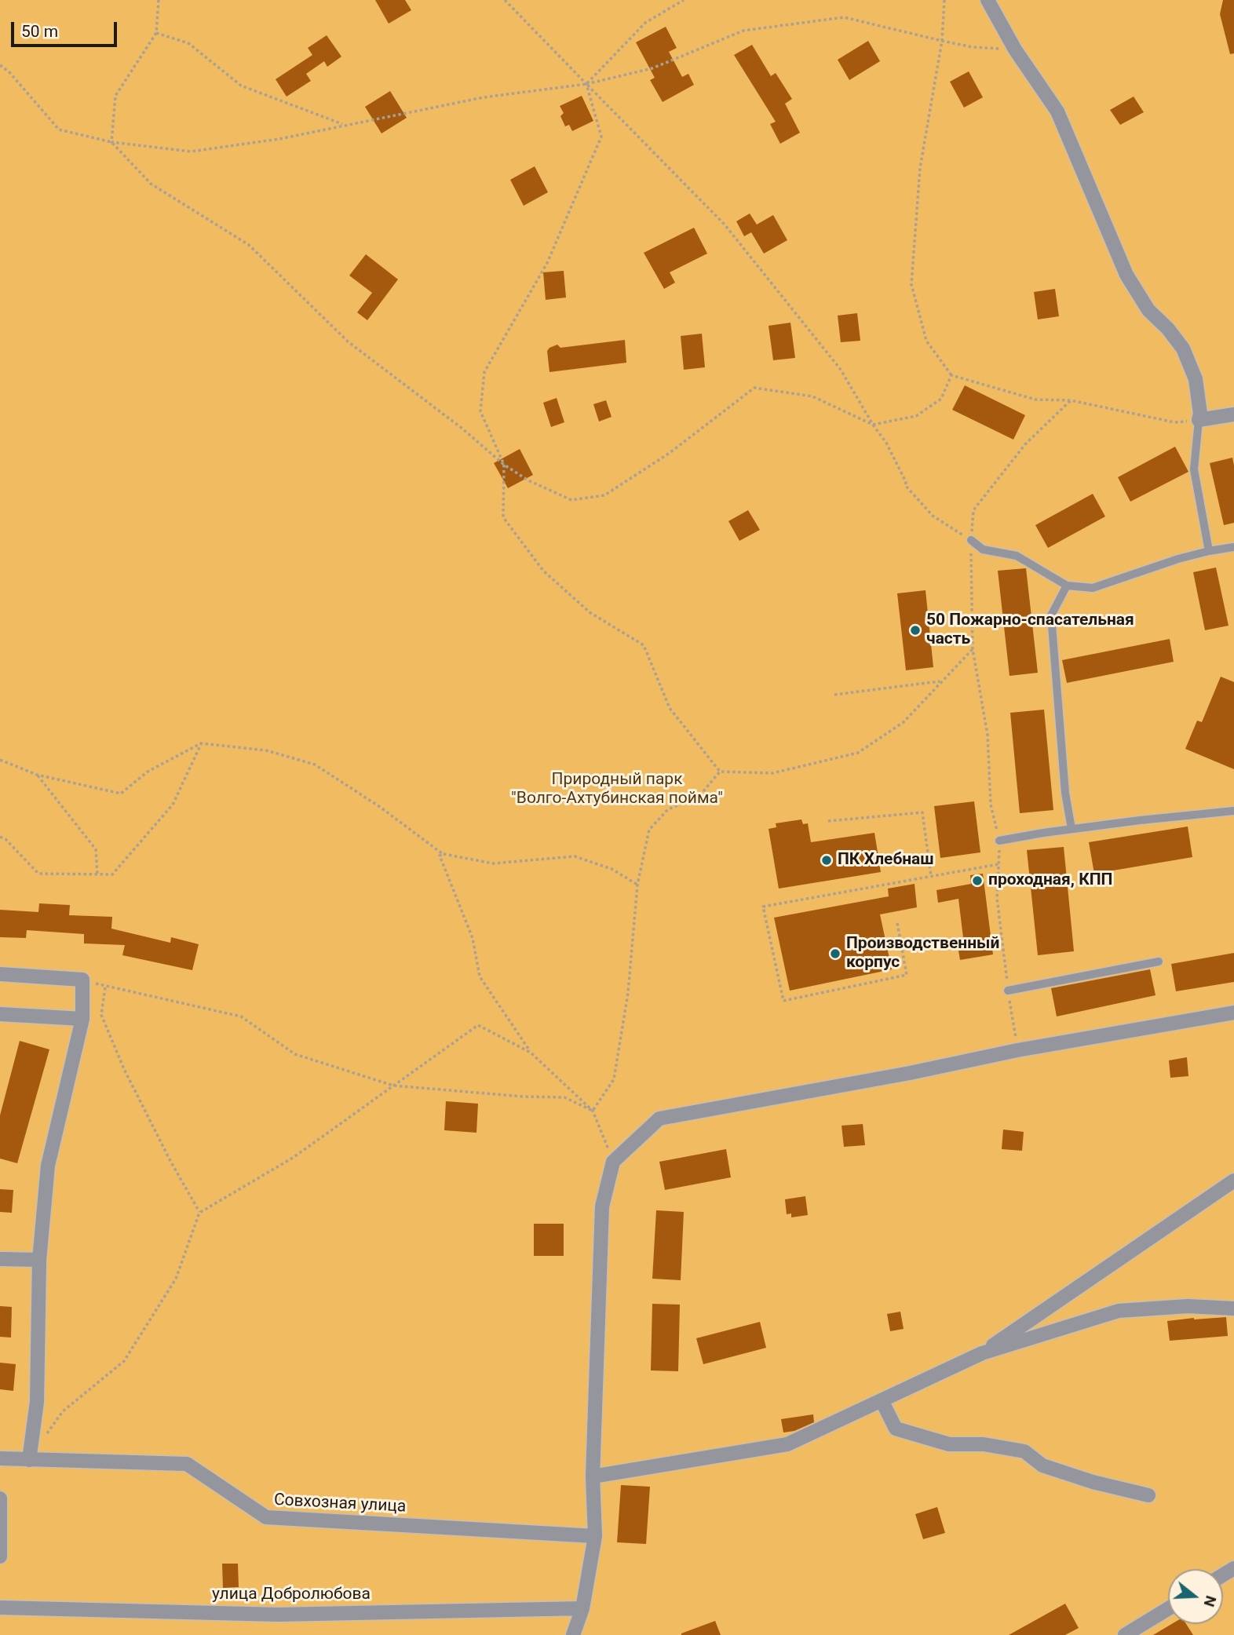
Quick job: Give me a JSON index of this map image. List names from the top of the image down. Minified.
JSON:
{"streets":{"street":["Совхозная улица","улица Добролюбова"]},"parks":["Природный парк \"Волго-Ахтубинская пойма\""],"places":["50 Пожарно-спасательная часть","ПК Хлебнаш","проходная, КПП","Производственный корпус"],"scale_bar":"50 m","north":"right"}
